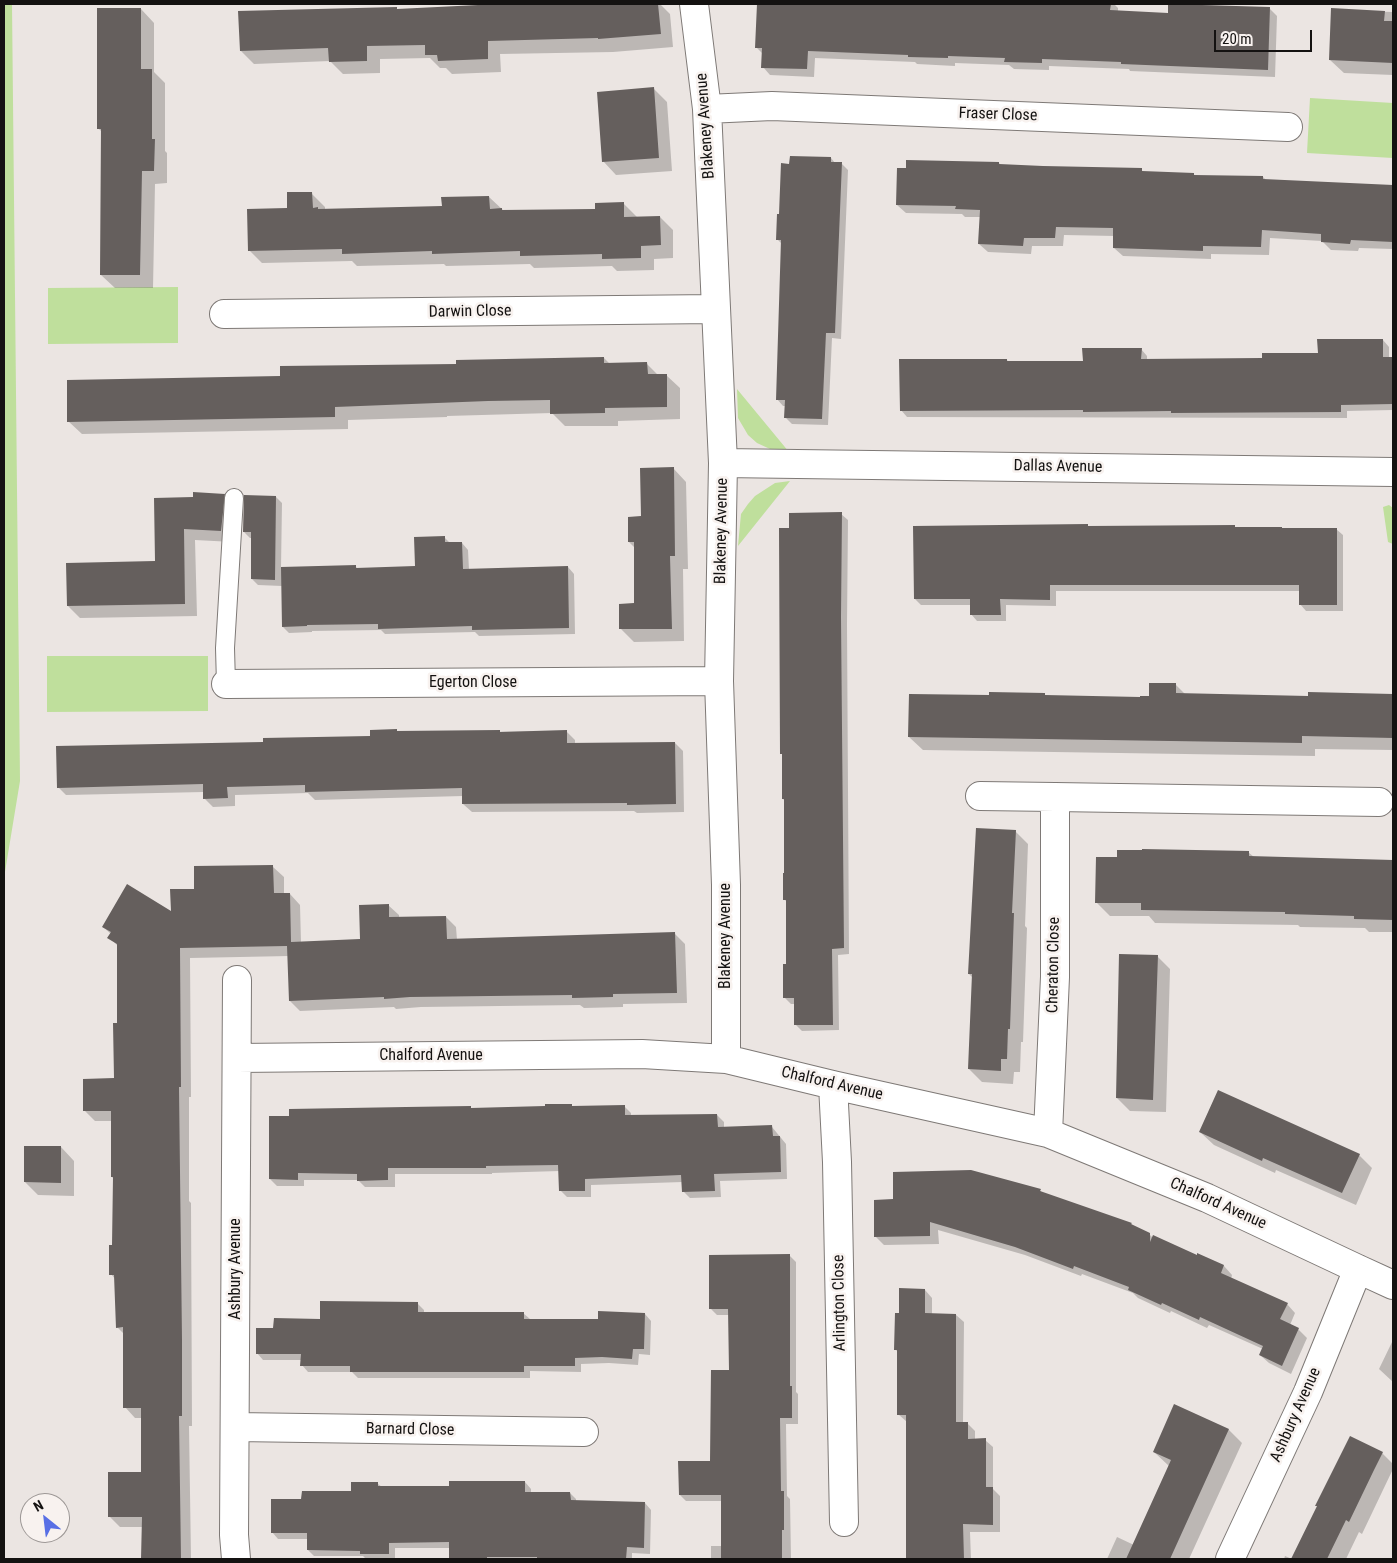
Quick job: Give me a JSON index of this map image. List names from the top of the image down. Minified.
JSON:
{"streets":{"street":["Fraser Close","Blakeney Avenue","Darwin Close","Dallas Avenue","Egerton Close","Cheraton Close","Chalford Avenue","Ashbury Avenue","Arlington Close","Barnard Close"]},"crossings":[["Fraser Close","Blakeney Avenue"],["Blakeney Avenue","Darwin Close"],["Blakeney Avenue","Dallas Avenue"],["Blakeney Avenue","Egerton Close"],["Blakeney Avenue","Chalford Avenue"],["Cheraton Close","Chalford Avenue"],["Chalford Avenue","Ashbury Avenue"],["Chalford Avenue","Arlington Close"],["Ashbury Avenue","Barnard Close"]],"scale_bar":"20 m","north":"top left"}
